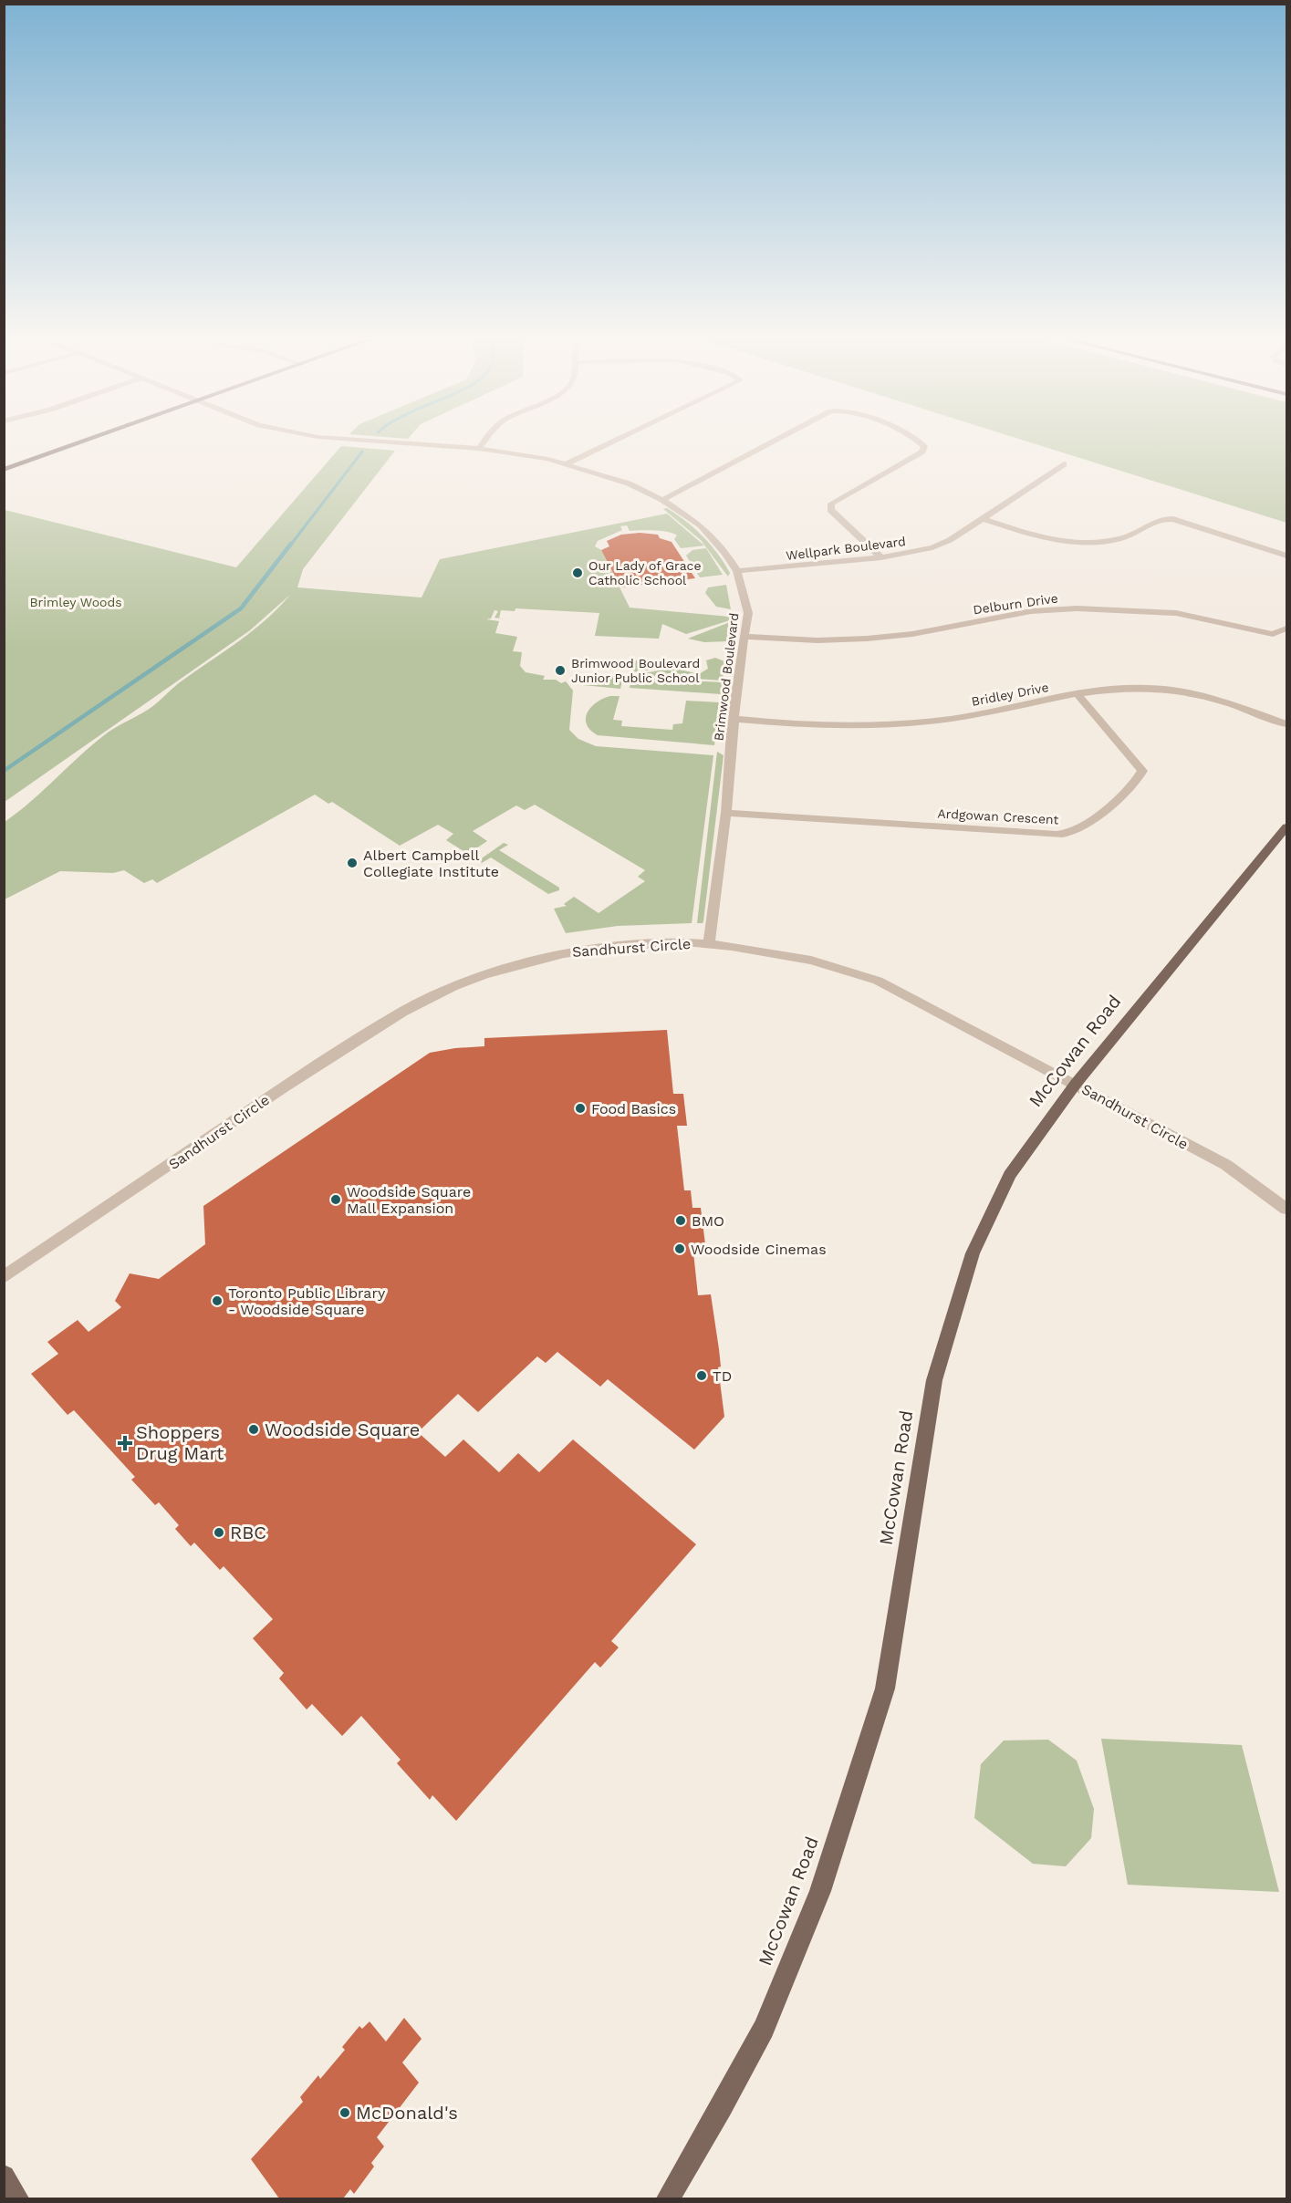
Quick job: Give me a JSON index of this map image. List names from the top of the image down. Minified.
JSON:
{"streets":{"main road":["McCowan Road"],"street":["Wellpark Boulevard","Delburn Drive","Brimwood Boulevard","Bridley Drive","Ardgowan Crescent","Sandhurst Circle"]},"crossings":[["Wellpark Boulevard","Brimwood Boulevard"],["Delburn Drive","Brimwood Boulevard"],["Brimwood Boulevard","Bridley Drive"],["Brimwood Boulevard","Ardgowan Crescent"],["Brimwood Boulevard","Sandhurst Circle"],["Bridley Drive","Ardgowan Crescent"],["Sandhurst Circle","McCowan Road"]],"parks":["Brimley Woods"],"places":{"other":["Our Lady of Grace Catholic School","Brimwood Boulevard Junior Public School","Albert Campbell Collegiate Institute","Food Basics","Woodside Square Mall Expansion","BMO","Woodside Cinemas","Toronto Public Library - Woodside Square","TD","Woodside Square","RBC","McDonald's"],"health":["Shoppers Drug Mart"]}}
